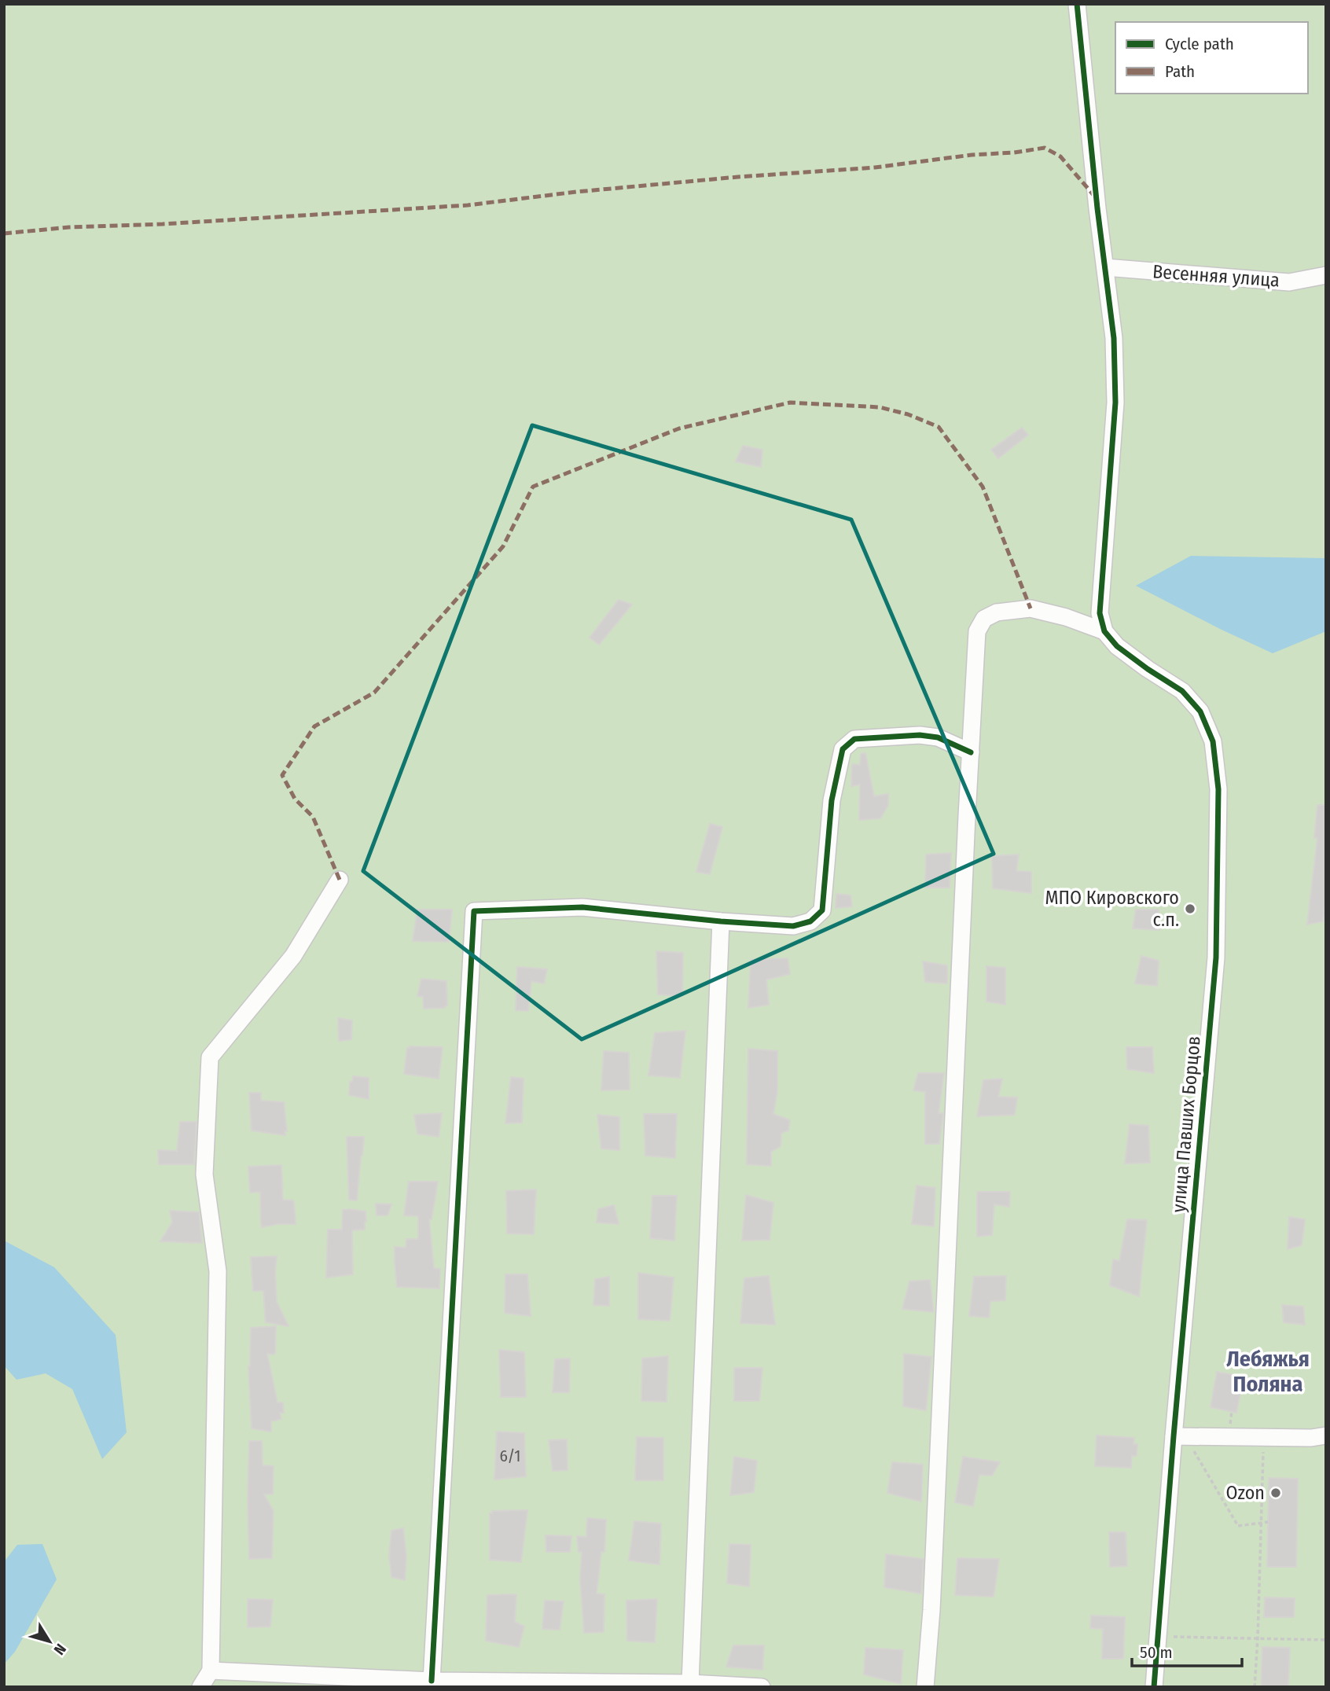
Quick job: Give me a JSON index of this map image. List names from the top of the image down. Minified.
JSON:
{"streets":{"street":["Весенняя улица","улица Павших Борцов"]},"crossings":[["Весенняя улица","улица Павших Борцов"]],"districts":["Лебяжья Поляна"],"places":["МПО Кировского с.п.","Ozon"],"house_numbers":["6/1"],"legend":["Cycle path","Path"],"scale_bar":"50 m","north":"bottom right"}
